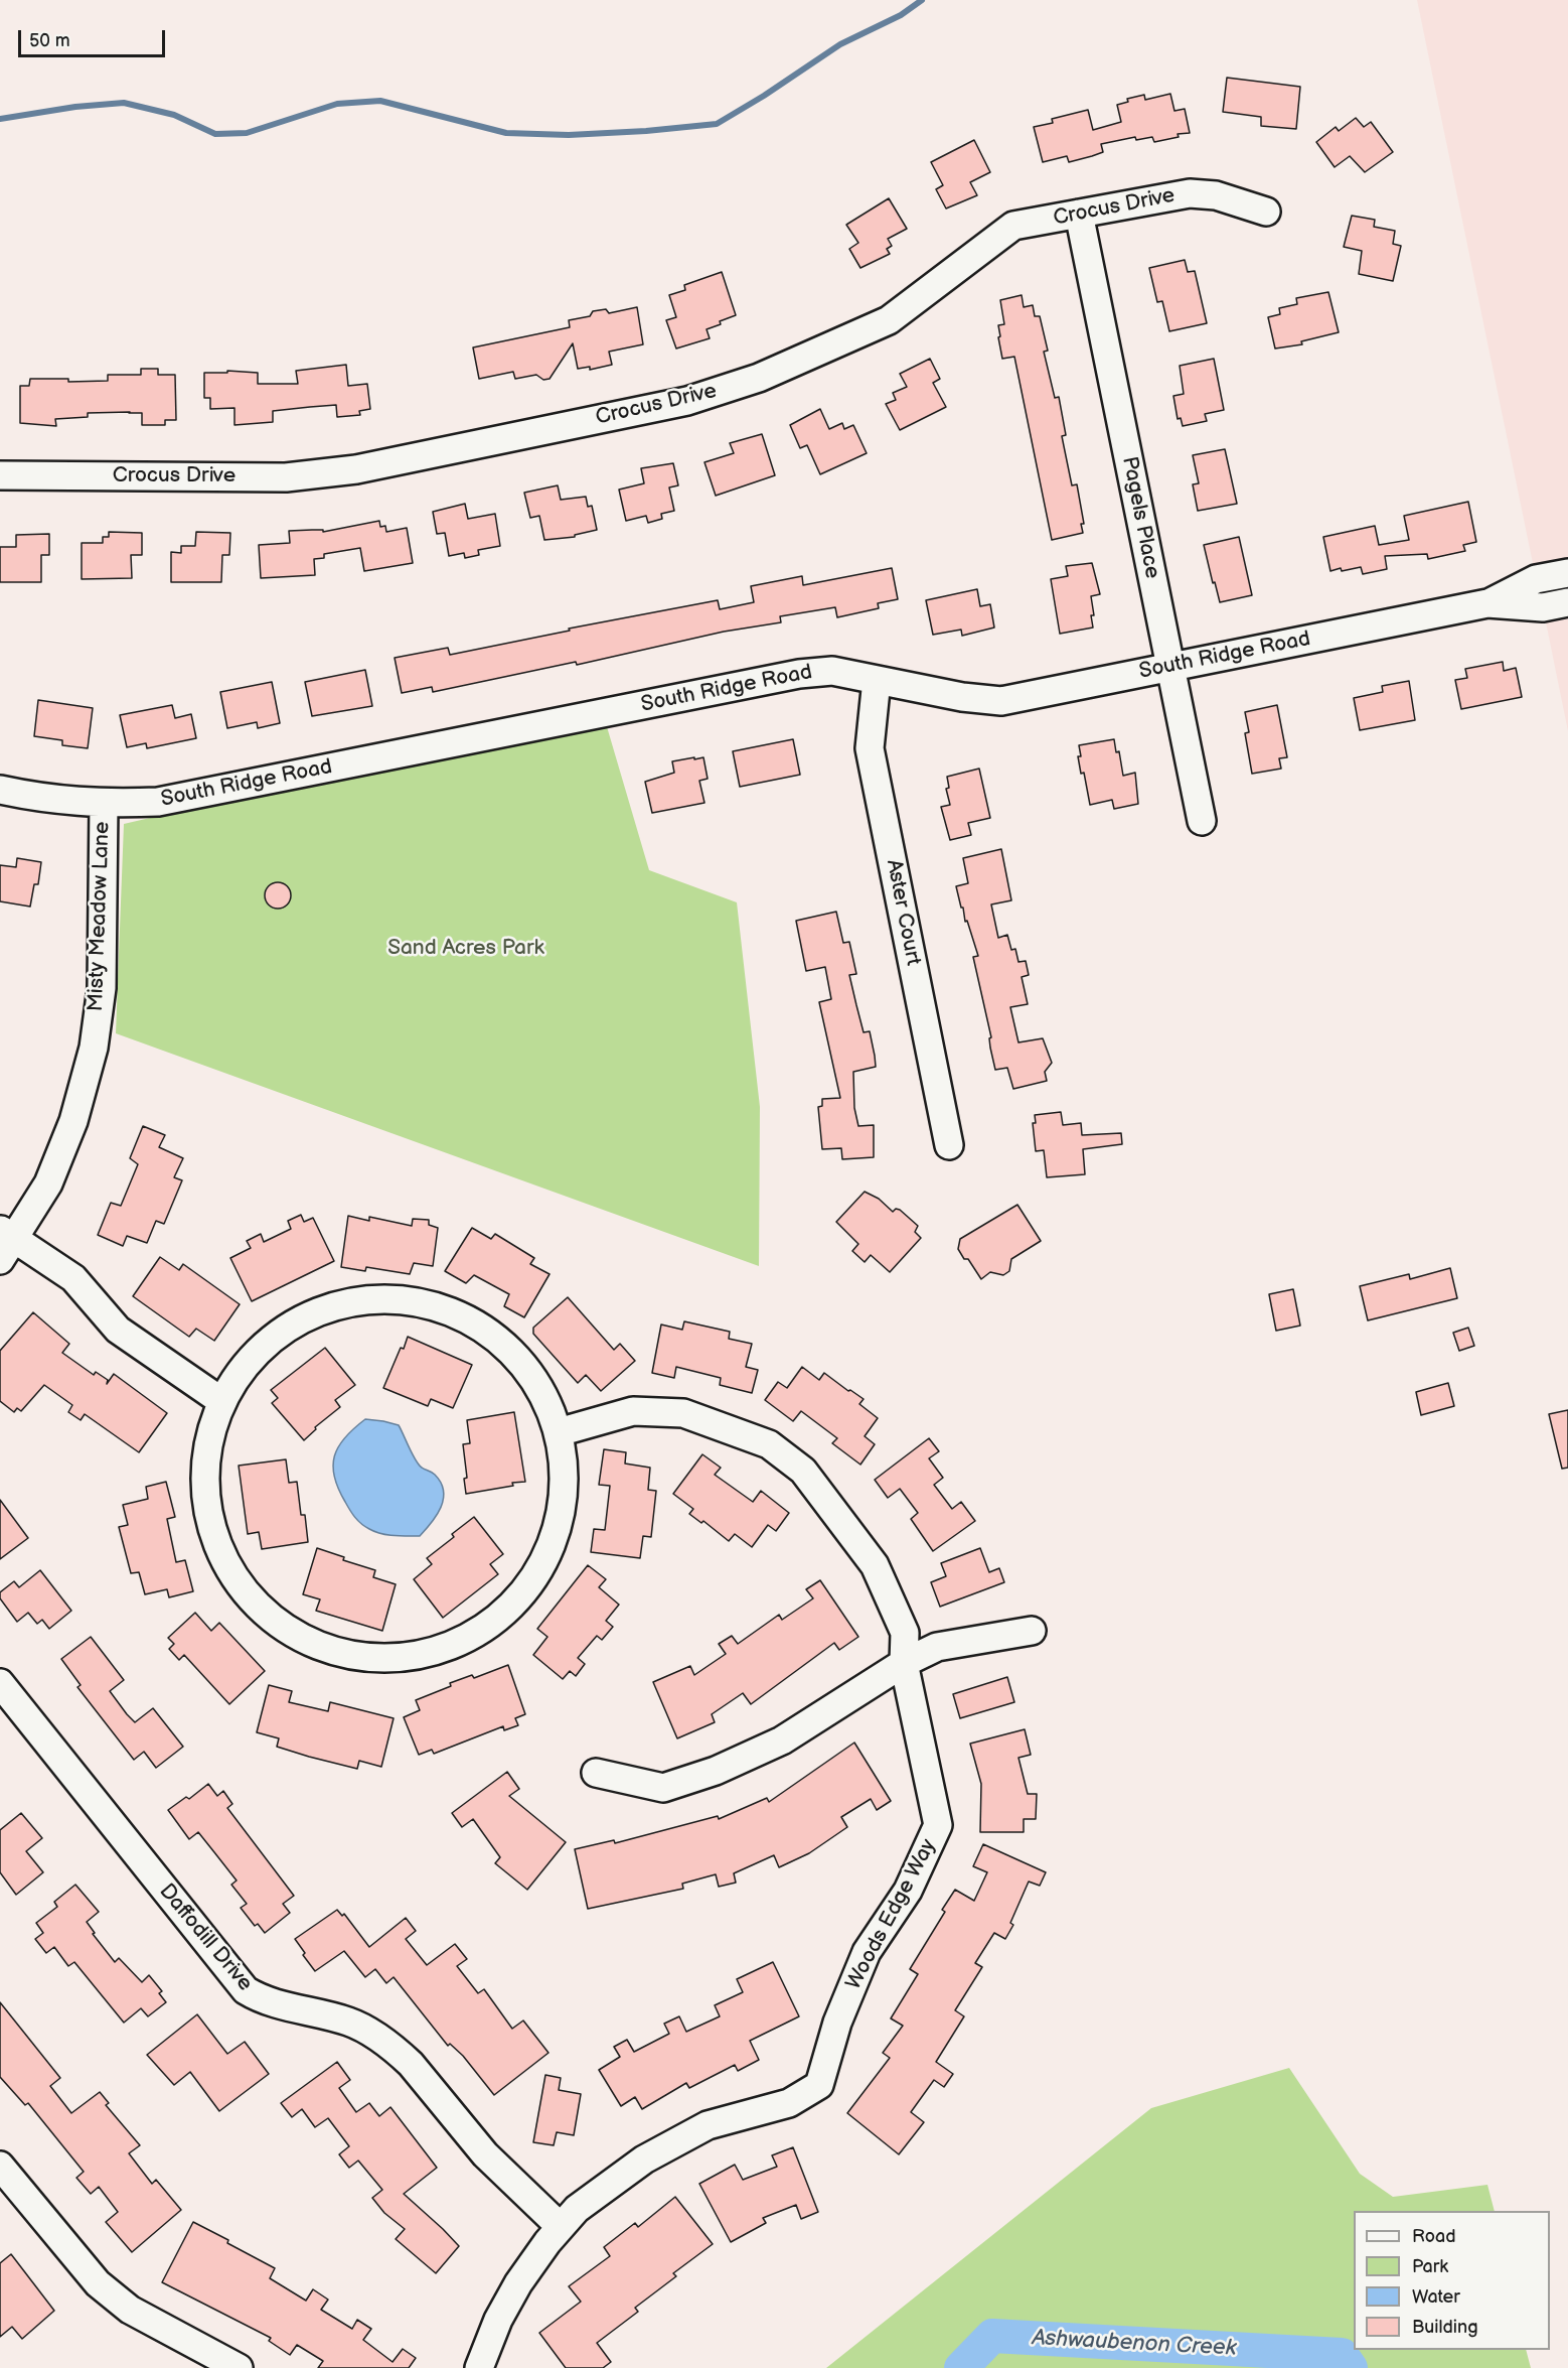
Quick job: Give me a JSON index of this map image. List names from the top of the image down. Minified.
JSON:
{"streets":{"street":["Crocus Drive","Pagels Place","South Ridge Road","Aster Court","Misty Meadow Lane","Woods Edge Way","Daffodill Drive"]},"crossings":[["Crocus Drive","Pagels Place"],["Pagels Place","South Ridge Road"],["South Ridge Road","Aster Court"],["South Ridge Road","Misty Meadow Lane"],["Woods Edge Way","Daffodill Drive"]],"water":["Ashwaubenon Creek"],"parks":["Sand Acres Park"],"legend":["Road","Park","Water","Building"],"scale_bar":"50 m"}
